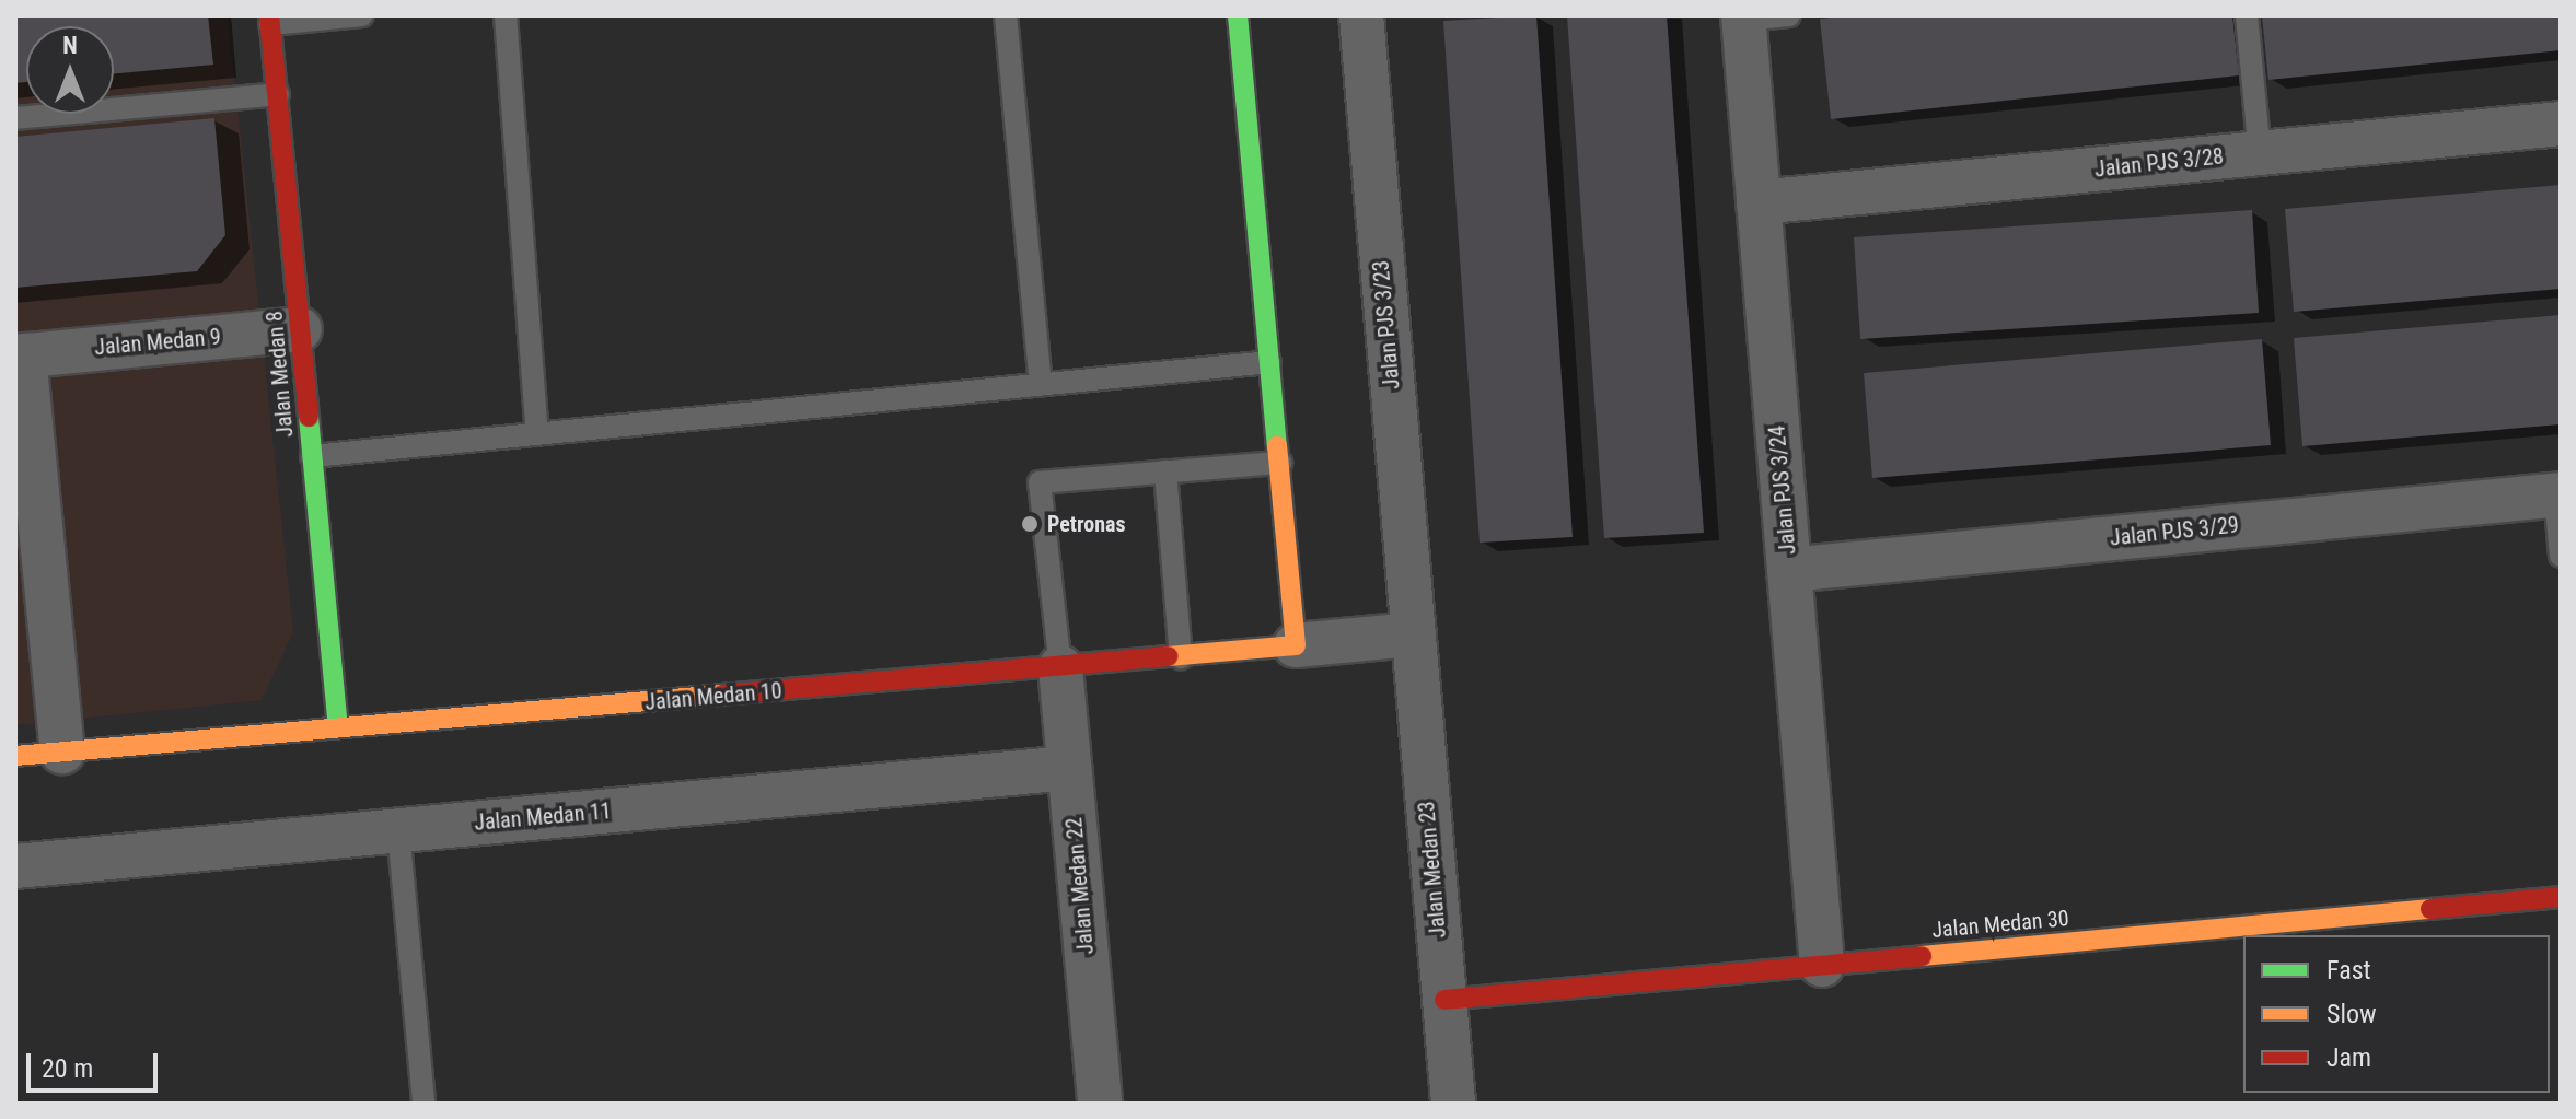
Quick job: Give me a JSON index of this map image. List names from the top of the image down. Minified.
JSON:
{"streets":{"main road":["Jalan Medan 8","Jalan Medan 10","Jalan Medan 30"],"street":["Jalan PJS 3/28","Jalan PJS 3/23","Jalan Medan 9","Jalan PJS 3/24","Jalan PJS 3/29","Jalan Medan 11","Jalan Medan 23","Jalan Medan 22"]},"crossings":[["Jalan PJS 3/28","Jalan PJS 3/24"],["Jalan PJS 3/23","Jalan Medan 10"],["Jalan PJS 3/23","Jalan Medan 23"],["Jalan Medan 9","Jalan Medan 8"],["Jalan Medan 8","Jalan Medan 10"],["Jalan PJS 3/24","Jalan PJS 3/29"],["Jalan PJS 3/24","Jalan Medan 30"],["Jalan Medan 10","Jalan Medan 23"],["Jalan Medan 10","Jalan Medan 22"],["Jalan Medan 11","Jalan Medan 22"],["Jalan Medan 23","Jalan Medan 30"]],"places":["Petronas"],"legend":["Fast","Slow","Jam"],"scale_bar":"20 m","north":"top"}
